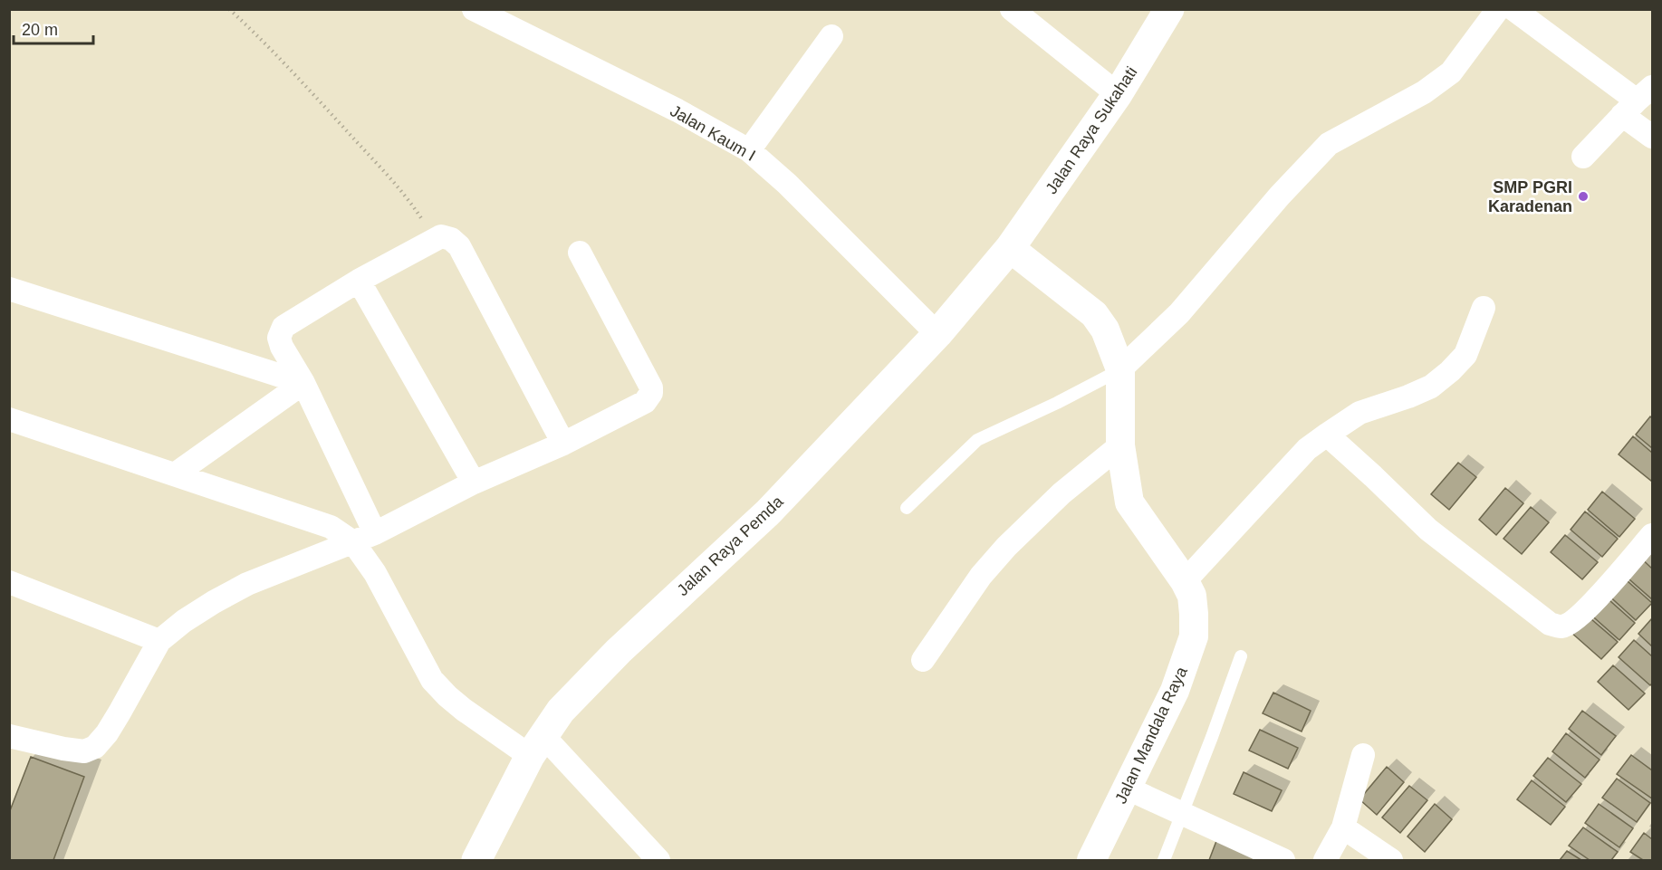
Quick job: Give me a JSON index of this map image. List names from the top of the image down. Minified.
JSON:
{"streets":{"main road":["Jalan Raya Sukahati","Jalan Raya Pemda"],"street":["Jalan Kaum I","Jalan Mandala Raya"]},"crossings":[["Jalan Raya Sukahati","Jalan Raya Pemda"],["Jalan Raya Sukahati","Jalan Mandala Raya"],["Jalan Kaum I","Jalan Raya Pemda"],["Jalan Raya Pemda","Jalan Mandala Raya"]],"places":["SMP PGRI Karadenan"],"scale_bar":"20 m"}
